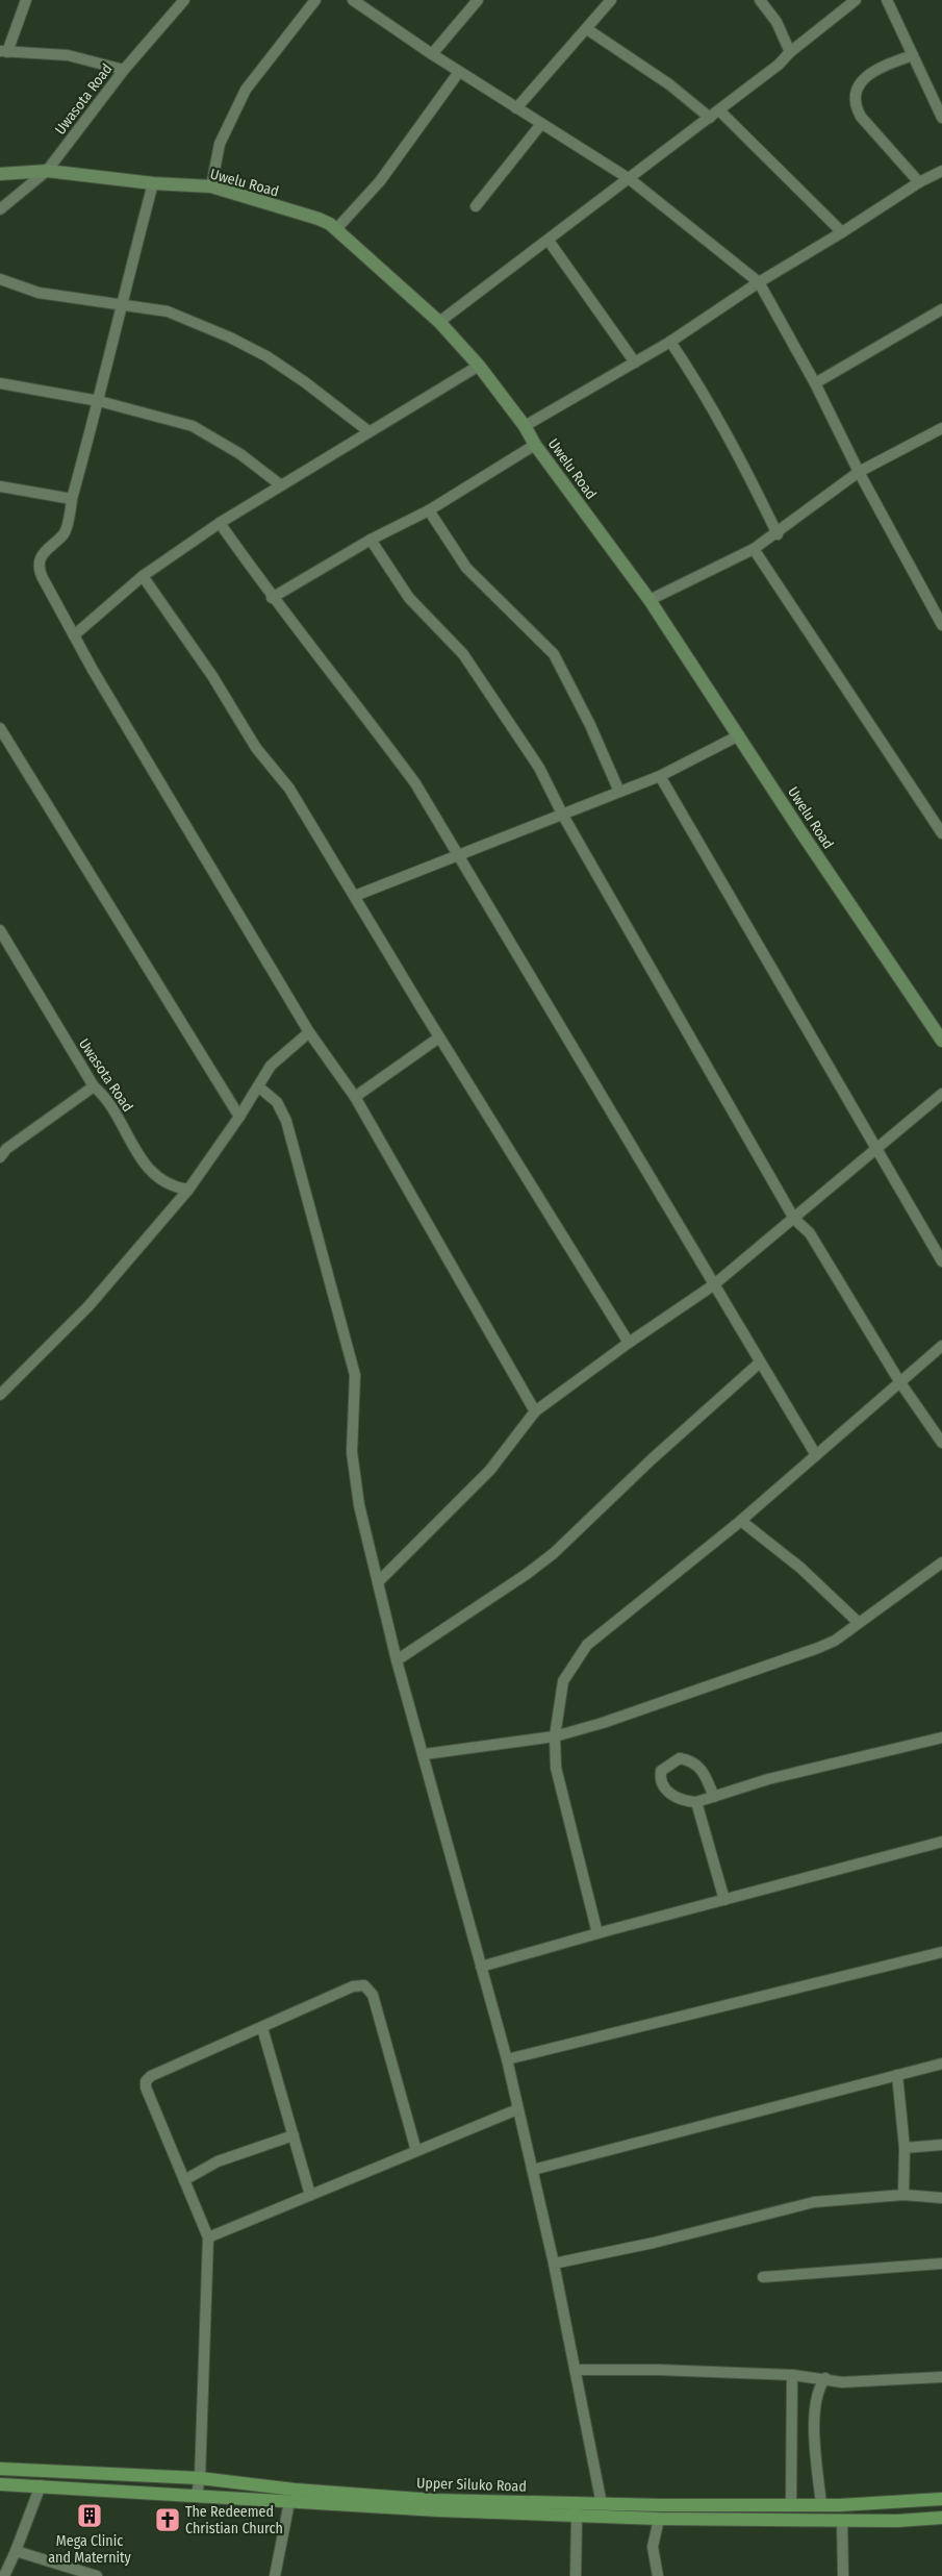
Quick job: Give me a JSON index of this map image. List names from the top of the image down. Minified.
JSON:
{"streets":{"main road":["Upper Siluko Road"],"street":["Uwasota Road","Uwelu Road"]},"crossings":[["Uwasota Road","Uwelu Road"]],"places":{"building":["Mega Clinic and Maternity"],"church":["The Redeemed Christian Church"]}}
